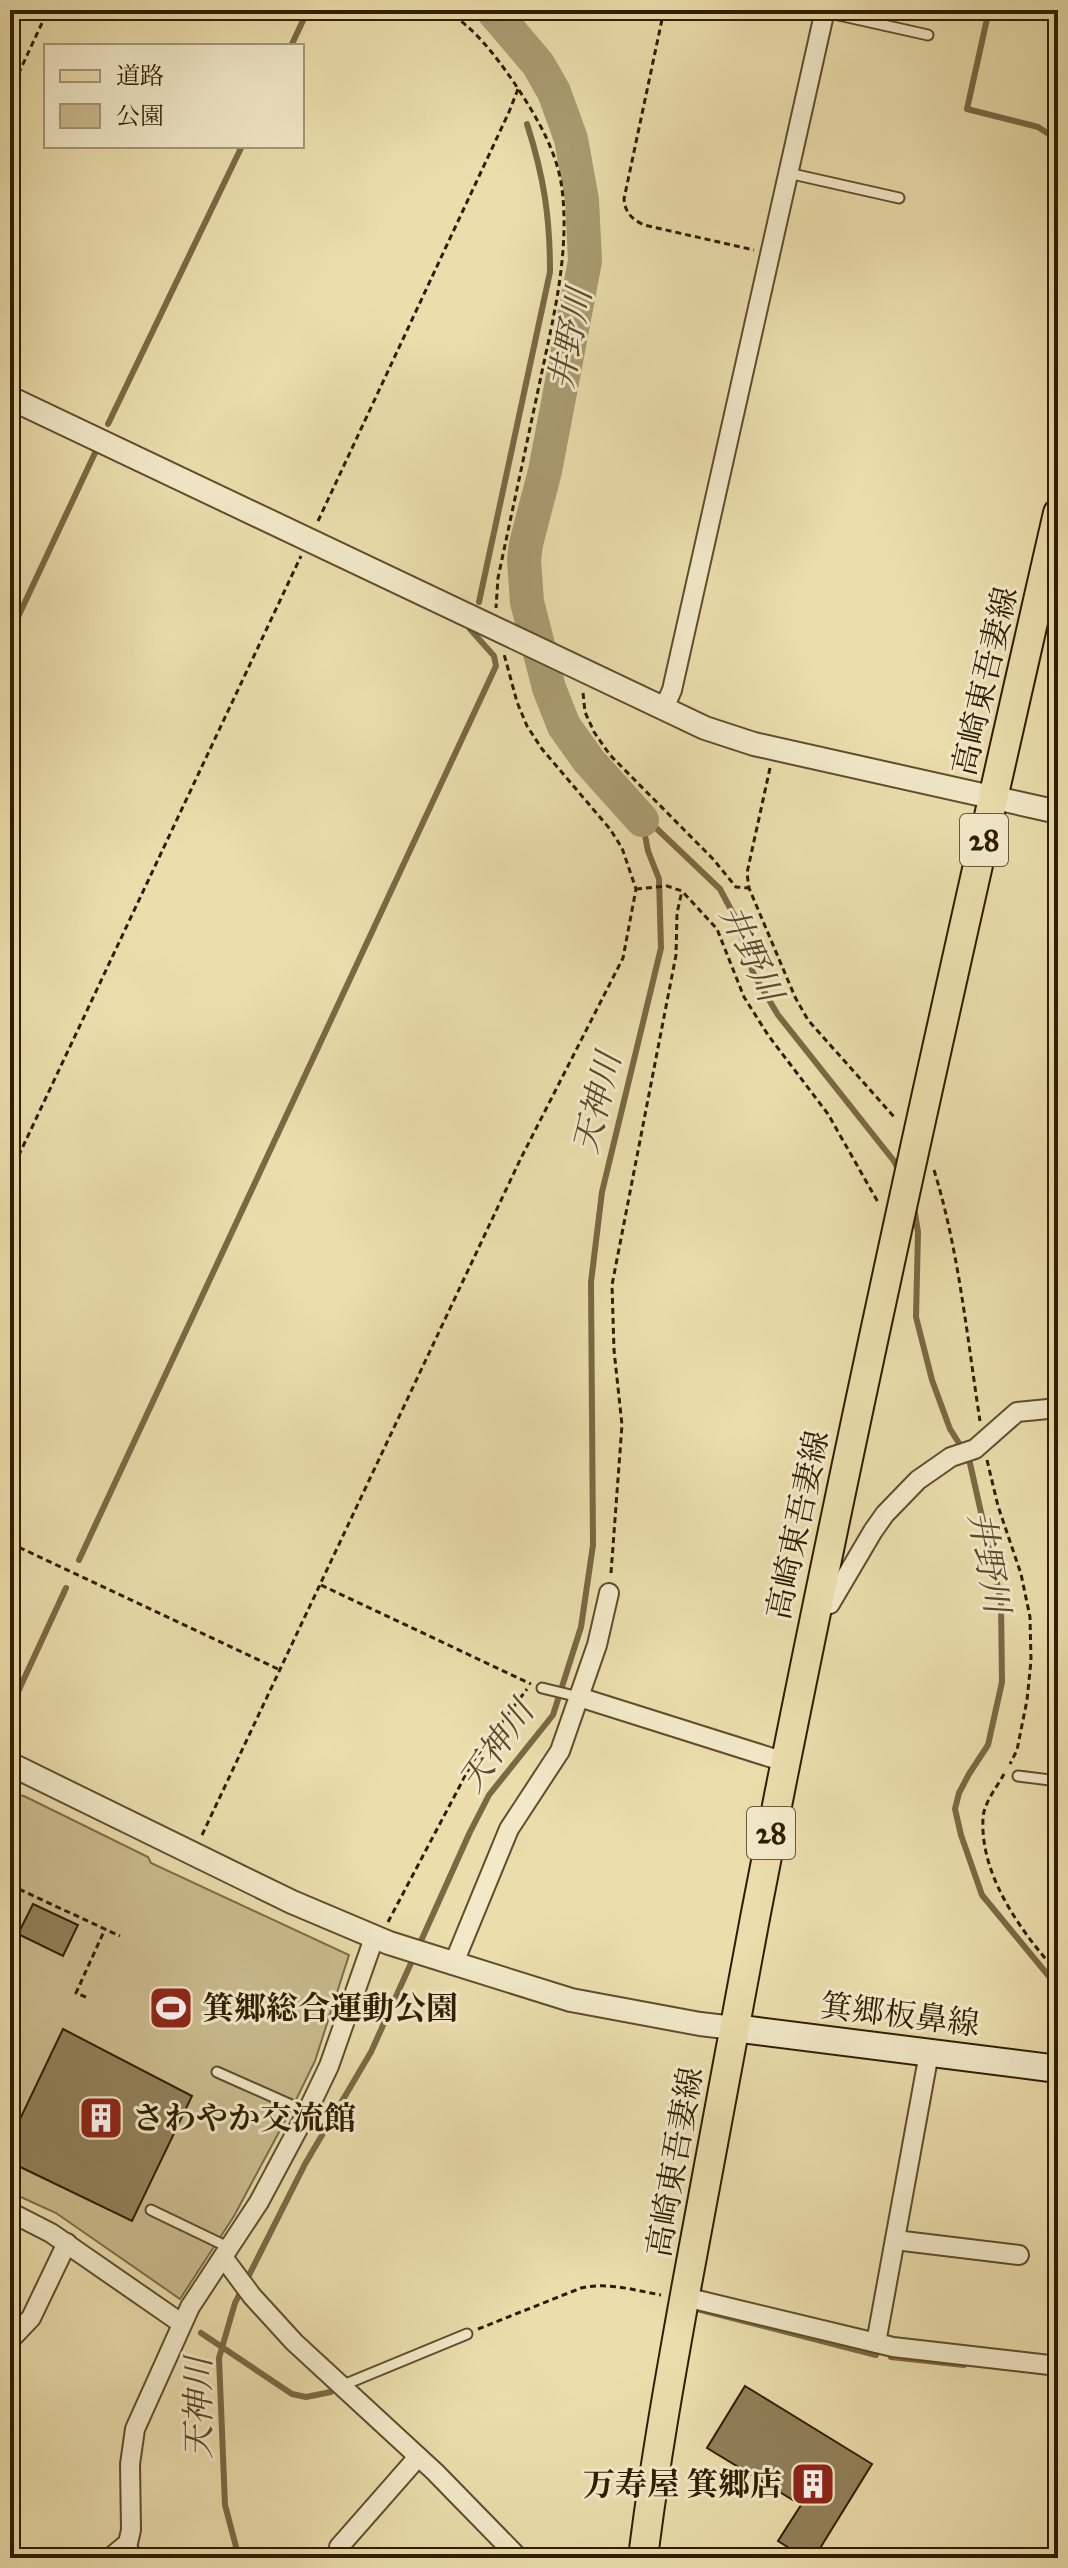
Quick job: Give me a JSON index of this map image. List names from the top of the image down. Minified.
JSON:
{"streets":{"main road":["高崎東吾妻線","28","箕郷板鼻線"]},"crossings":[["高崎東吾妻線","箕郷板鼻線"]],"water":["井野川","天神川"],"places":{"sports":["箕郷総合運動公園"],"building":["さわやか交流館","万寿屋 箕郷店"]},"legend":["道路","公園"]}
